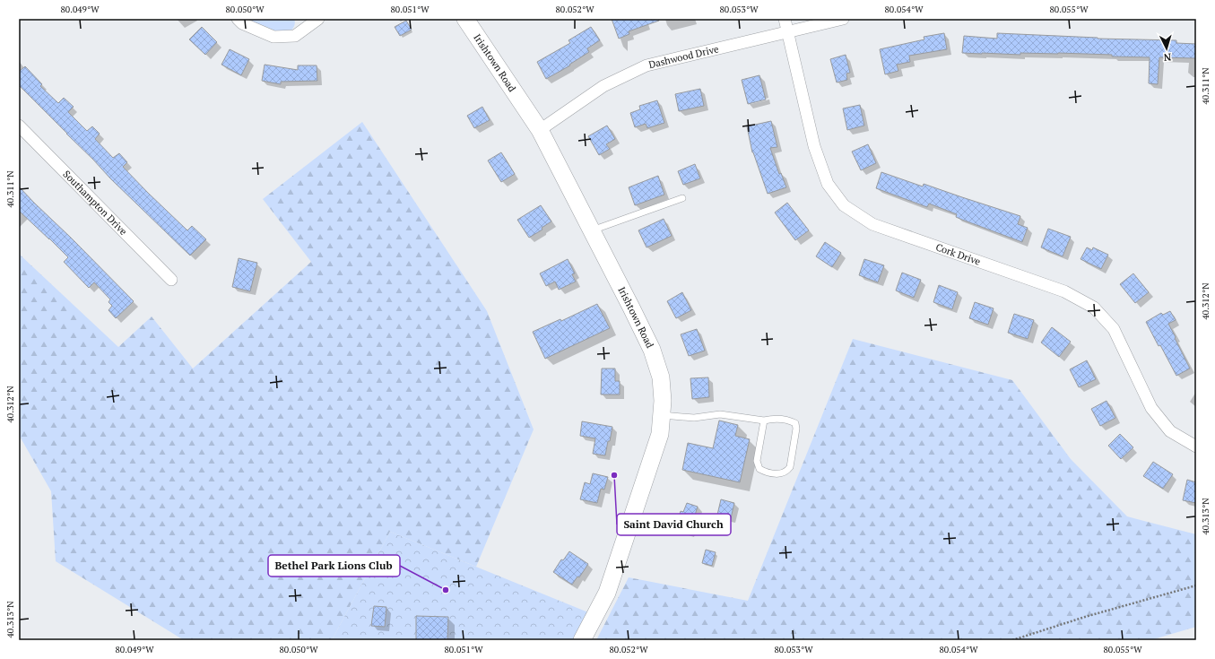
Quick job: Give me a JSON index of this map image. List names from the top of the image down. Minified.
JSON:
{"streets":{"street":["Dashwood Drive","Irishtown Road","Southampton Drive","Cork Drive"]},"crossings":[["Dashwood Drive","Irishtown Road"],["Dashwood Drive","Cork Drive"]],"places":["Saint David Church","Bethel Park Lions Club"],"north":"bottom","coordinates":["80.049°W","80.050°W","80.051°W","80.052°W","80.053°W","80.054°W","80.055°W","40.311°N","40.312°N","40.313°N"]}
